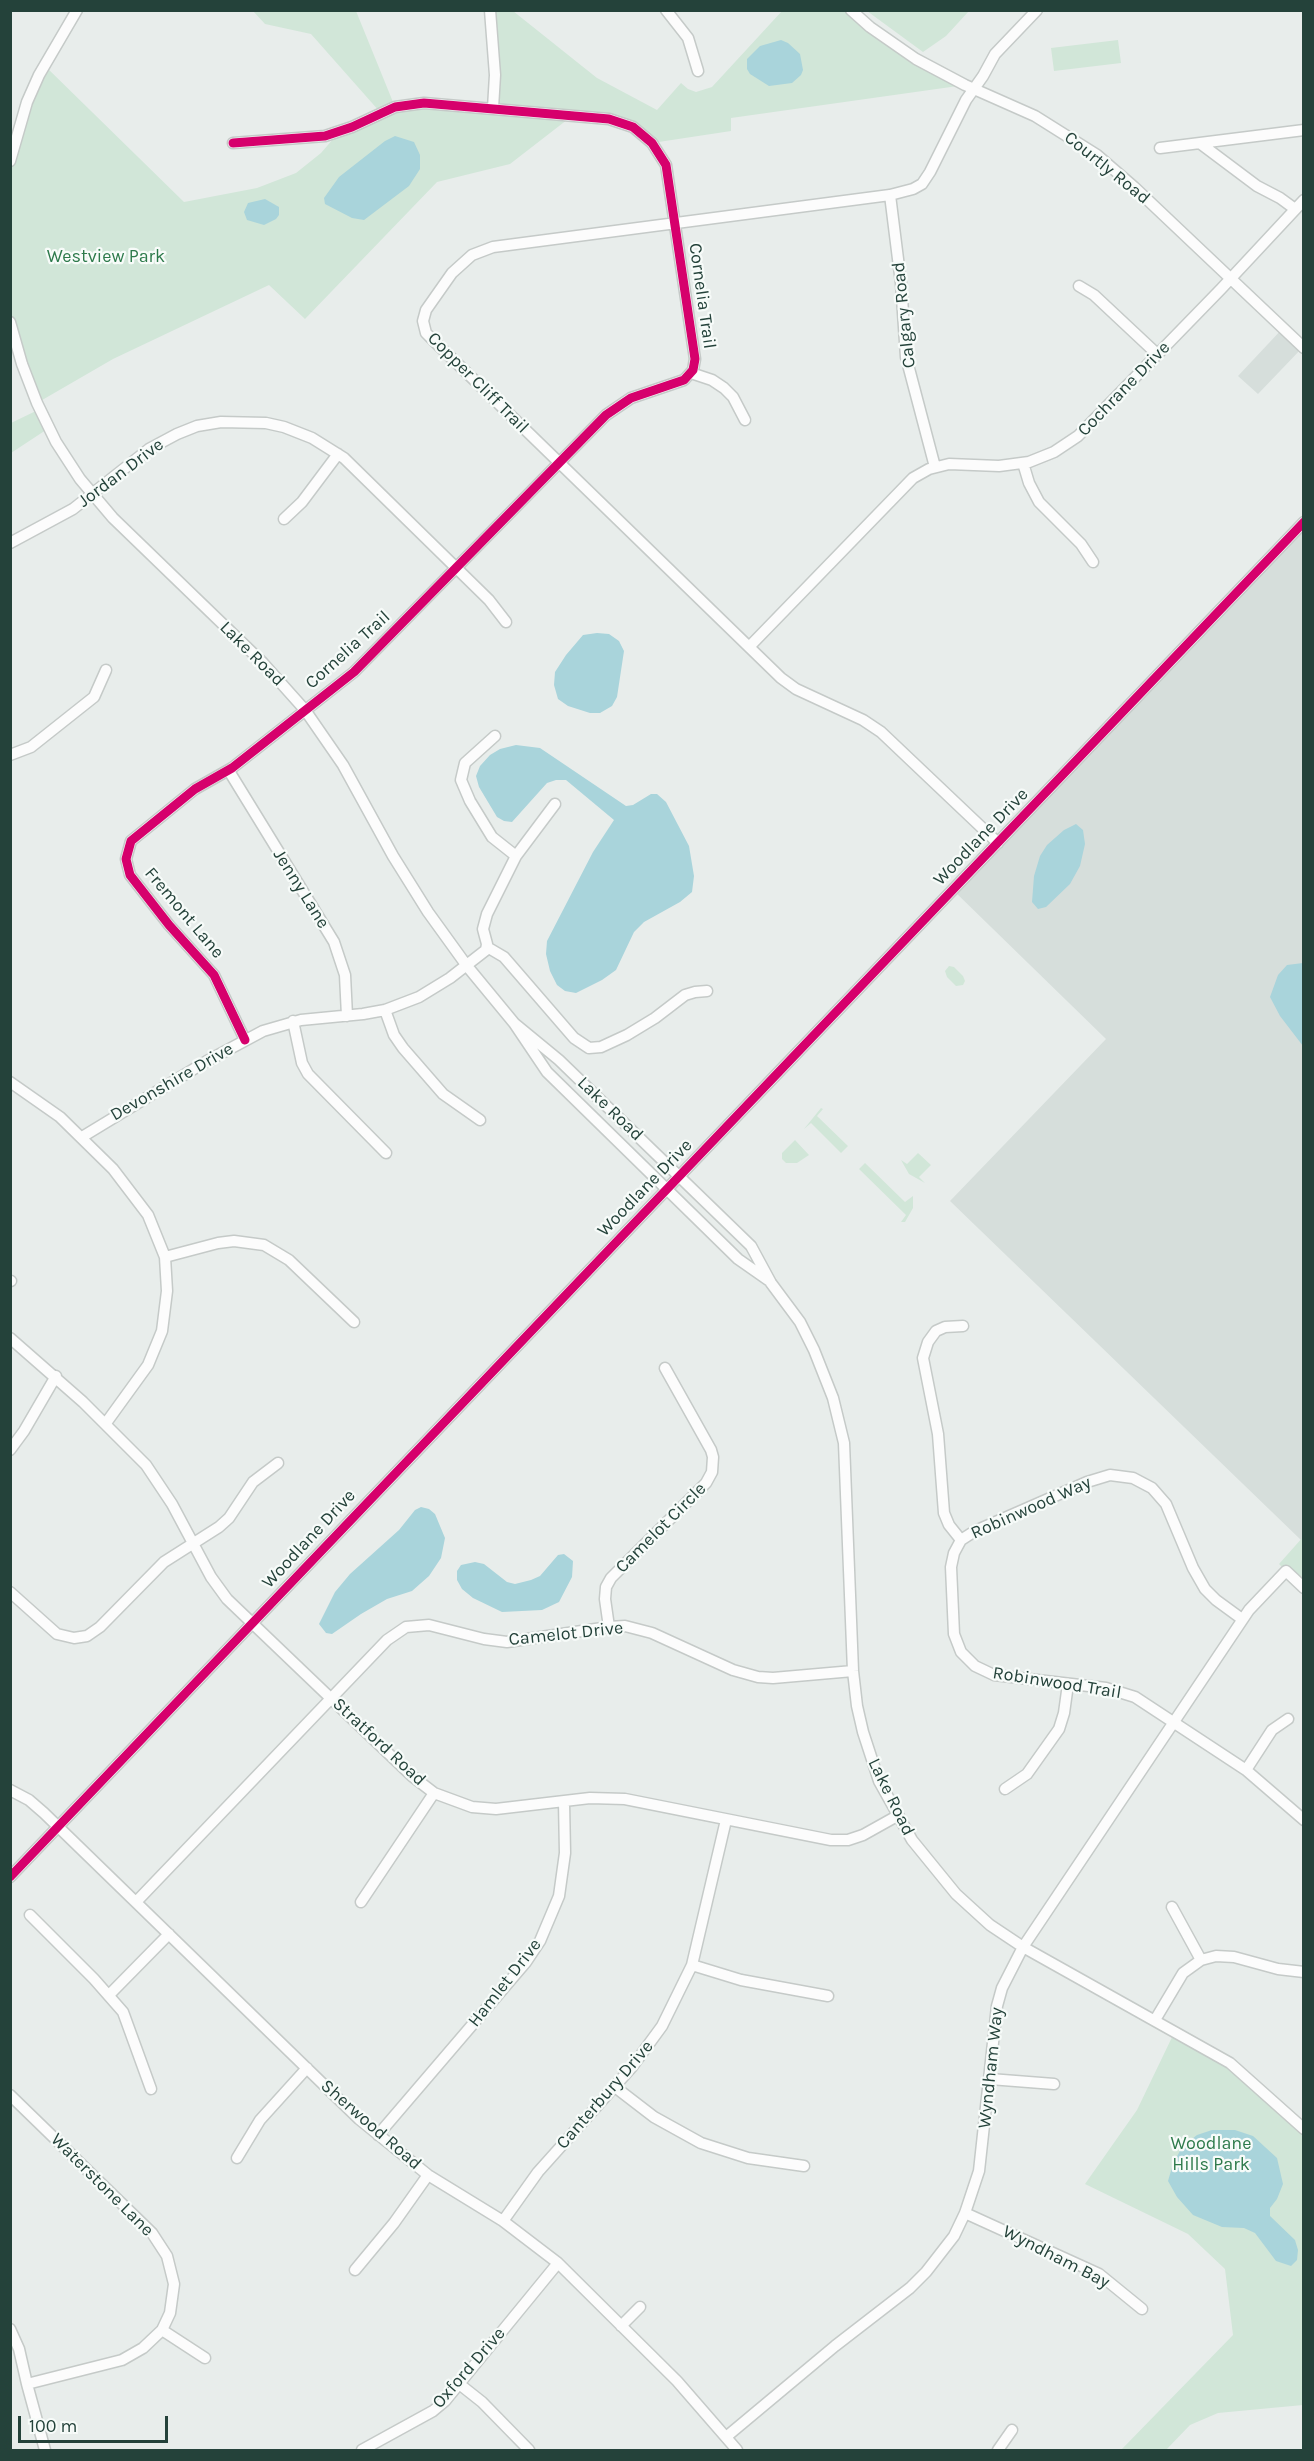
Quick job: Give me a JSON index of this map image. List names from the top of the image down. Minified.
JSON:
{"streets":{"street":["Courtly Road","Cornelia Trail","Calgary Road","Copper Cliff Trail","Cochrane Drive","Jordan Drive","Lake Road","Woodlane Drive","Jenny Lane","Fremont Lane","Devonshire Drive","Robinwood Way","Camelot Circle","Camelot Drive","Robinwood Trail","Stratford Road","Hamlet Drive","Wyndham Way","Canterbury Drive","Sherwood Road","Waterstone Lane","Wyndham Bay","Oxford Drive"]},"crossings":[["Courtly Road","Copper Cliff Trail"],["Courtly Road","Cochrane Drive"],["Cornelia Trail","Copper Cliff Trail"],["Cornelia Trail","Jordan Drive"],["Cornelia Trail","Lake Road"],["Cornelia Trail","Fremont Lane"],["Calgary Road","Copper Cliff Trail"],["Calgary Road","Cochrane Drive"],["Copper Cliff Trail","Cochrane Drive"],["Copper Cliff Trail","Woodlane Drive"],["Jordan Drive","Lake Road"],["Lake Road","Woodlane Drive"],["Lake Road","Fremont Lane"],["Lake Road","Devonshire Drive"],["Lake Road","Camelot Drive"],["Lake Road","Stratford Road"],["Lake Road","Wyndham Way"],["Woodlane Drive","Stratford Road"],["Woodlane Drive","Sherwood Road"],["Jenny Lane","Fremont Lane"],["Jenny Lane","Devonshire Drive"],["Fremont Lane","Devonshire Drive"],["Robinwood Way","Robinwood Trail"],["Robinwood Way","Wyndham Way"],["Camelot Circle","Camelot Drive"],["Camelot Drive","Stratford Road"],["Camelot Drive","Sherwood Road"],["Robinwood Trail","Wyndham Way"],["Stratford Road","Hamlet Drive"],["Stratford Road","Canterbury Drive"],["Hamlet Drive","Sherwood Road"],["Wyndham Way","Sherwood Road"],["Wyndham Way","Wyndham Bay"],["Canterbury Drive","Sherwood Road"],["Sherwood Road","Oxford Drive"]],"parks":["Westview Park","Woodlane Hills Park"],"scale_bar":"100 m"}
